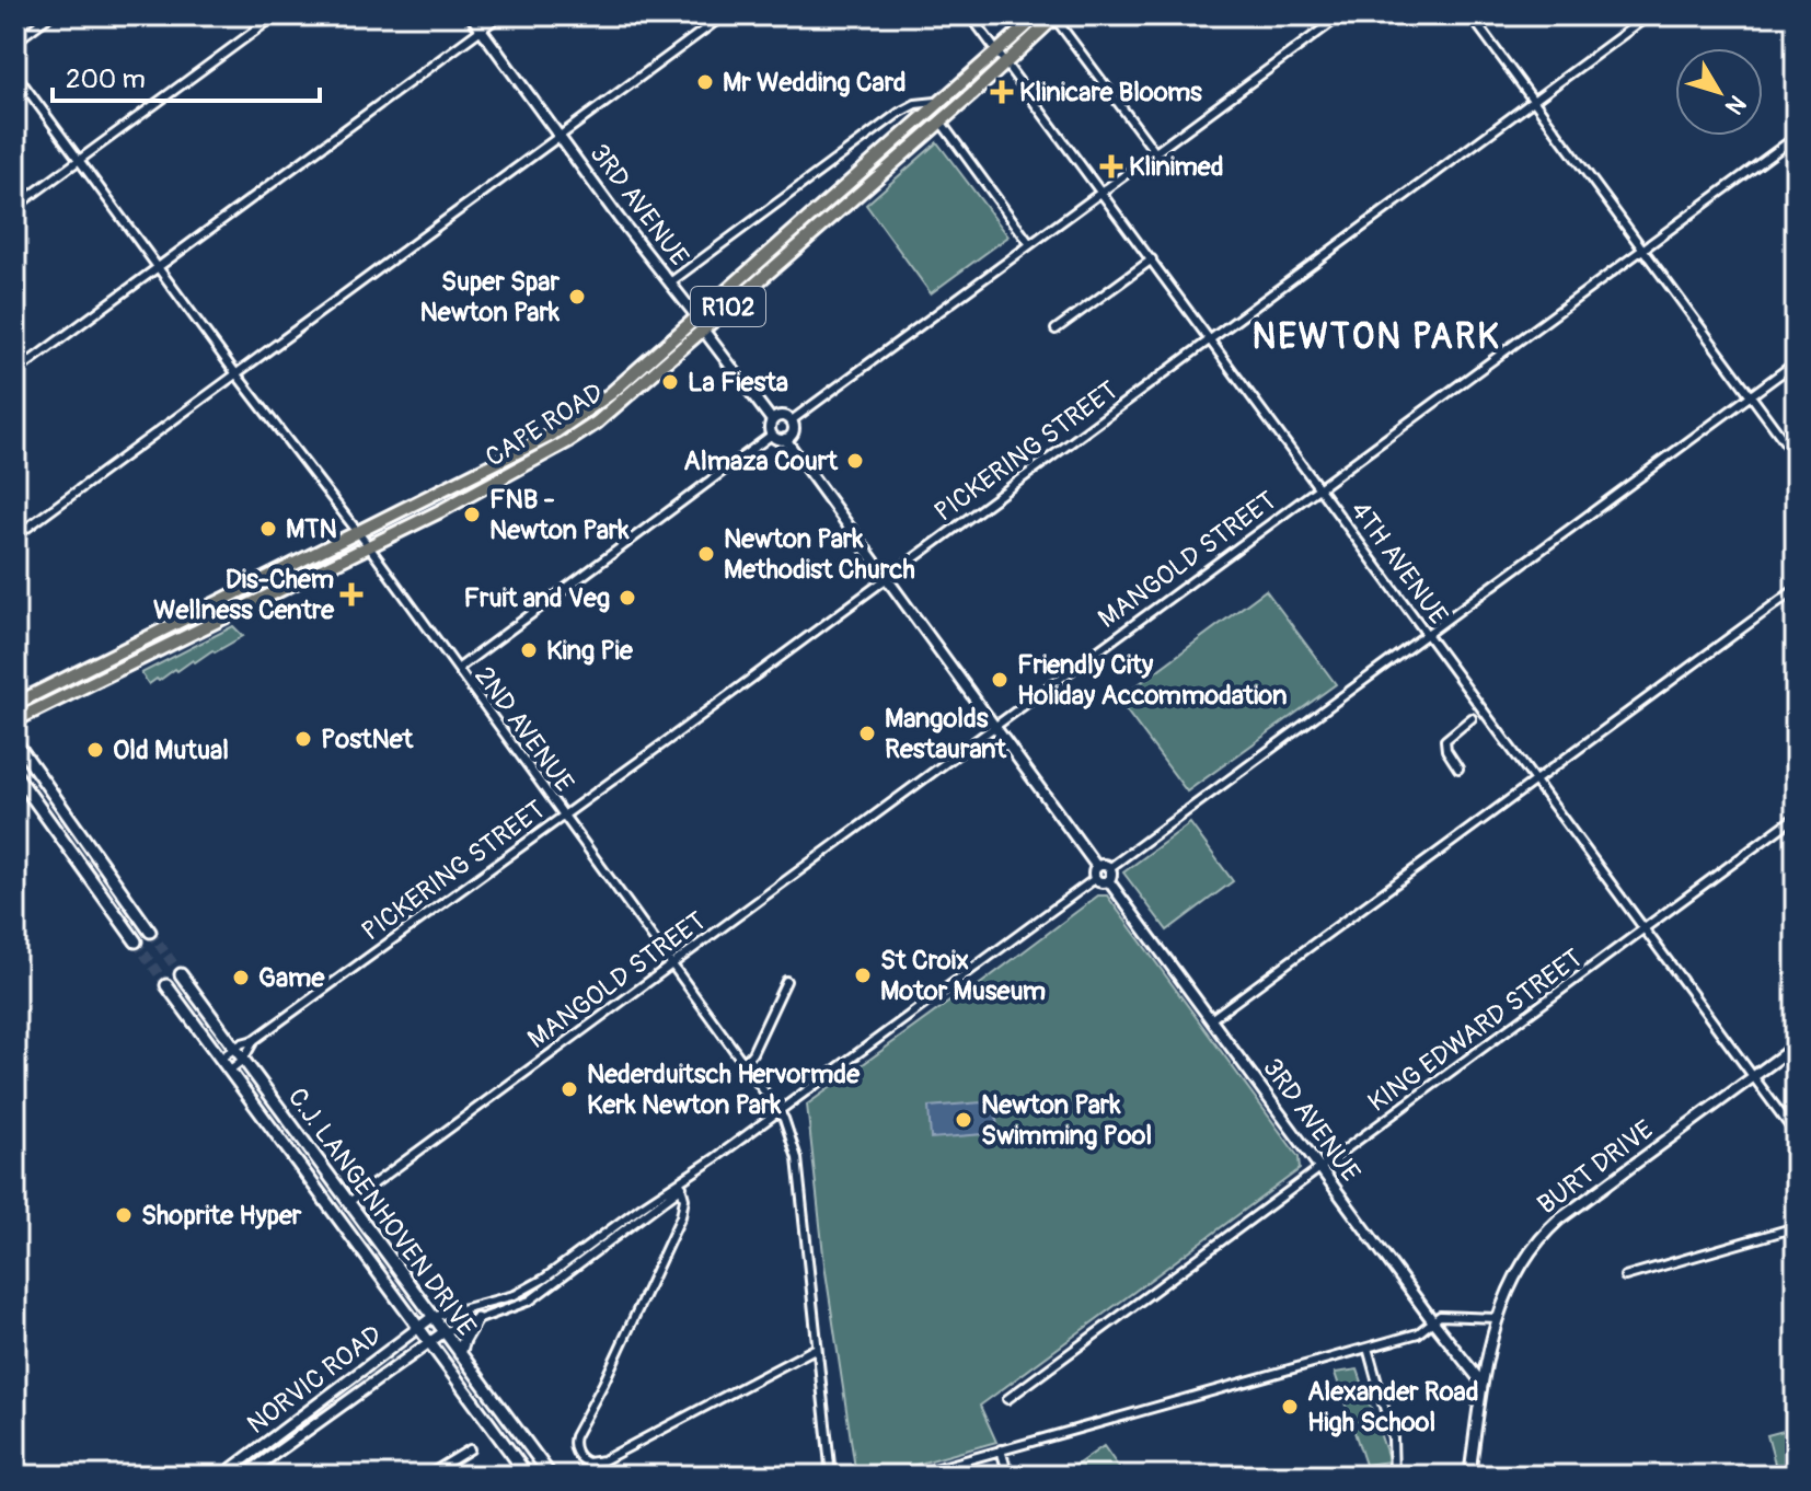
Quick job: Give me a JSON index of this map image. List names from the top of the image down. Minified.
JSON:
{"streets":{"main road":["R102","CAPE ROAD","C.J. LANGENHOVEN DRIVE"],"street":["3RD AVENUE","PICKERING STREET","MANGOLD STREET","4TH AVENUE","2ND AVENUE","KING EDWARD STREET","BURT DRIVE","NORVIC ROAD"]},"crossings":[["3RD AVENUE","CAPE ROAD"],["3RD AVENUE","KING EDWARD STREET"],["3RD AVENUE","BURT DRIVE"],["CAPE ROAD","4TH AVENUE"],["CAPE ROAD","2ND AVENUE"],["PICKERING STREET","4TH AVENUE"],["PICKERING STREET","2ND AVENUE"],["PICKERING STREET","C.J. LANGENHOVEN DRIVE"],["MANGOLD STREET","4TH AVENUE"],["MANGOLD STREET","2ND AVENUE"],["MANGOLD STREET","C.J. LANGENHOVEN DRIVE"],["4TH AVENUE","KING EDWARD STREET"],["4TH AVENUE","BURT DRIVE"],["C.J. LANGENHOVEN DRIVE","NORVIC ROAD"]],"districts":["NEWTON PARK"],"places":{"other":["Mr Wedding Card","Super Spar Newton Park","La Fiesta","Almaza Court","FNB - Newton Park","MTN","Newton Park Methodist Church","Fruit and Veg","King Pie","Friendly City Holiday Accommodation","Mangolds Restaurant","PostNet","Old Mutual","St Croix Motor Museum","Game","Nederduitsch Hervormde Kerk Newton Park","Newton Park Swimming Pool","Shoprite Hyper","Alexander Road High School"],"health":["Klinicare Blooms","Klinimed","Dis-Chem Wellness Centre"]},"scale_bar":"200 m","north":"bottom right"}
